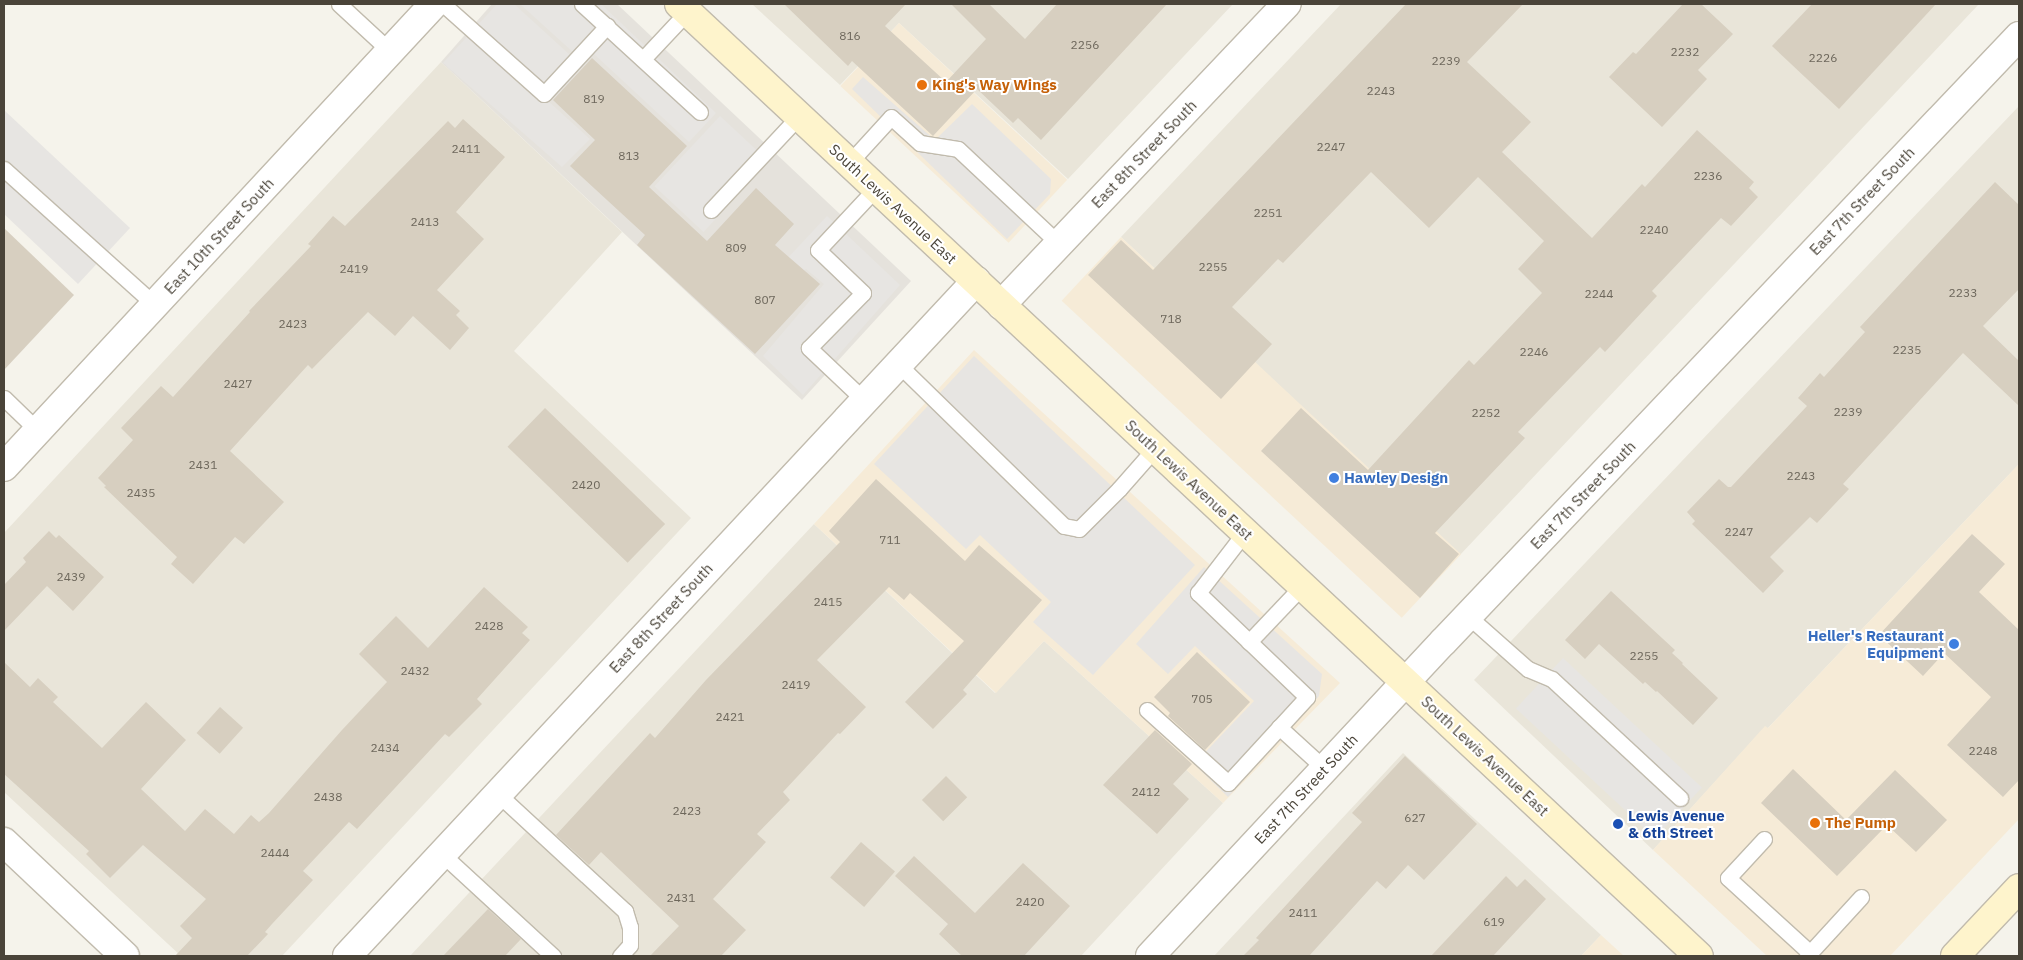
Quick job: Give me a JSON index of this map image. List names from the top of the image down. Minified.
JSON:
{"streets":{"main road":["South Lewis Avenue East"],"street":["East 8th Street South","East 7th Street South","East 10th Street South"]},"crossings":[["East 8th Street South","South Lewis Avenue East"],["East 7th Street South","South Lewis Avenue East"]],"places":["King's Way Wings","Hawley Design","Heller's Restaurant Equipment","The Pump","Lewis Avenue & 6th Street"],"house_numbers":["816","2256","2232","2226","2239","2243","819","2247","2411","813","2236","2251","2413","2240","809","2255","2419","2233","2244","807","718","2423","2235","2246","2427","2239","2252","2431","2243","2420","2435","2247","711","2439","2415","2428","2255","2432","2419","705","2421","2434","2248","2412","2438","2423","627","2444","2431","2420","2411","619"]}
